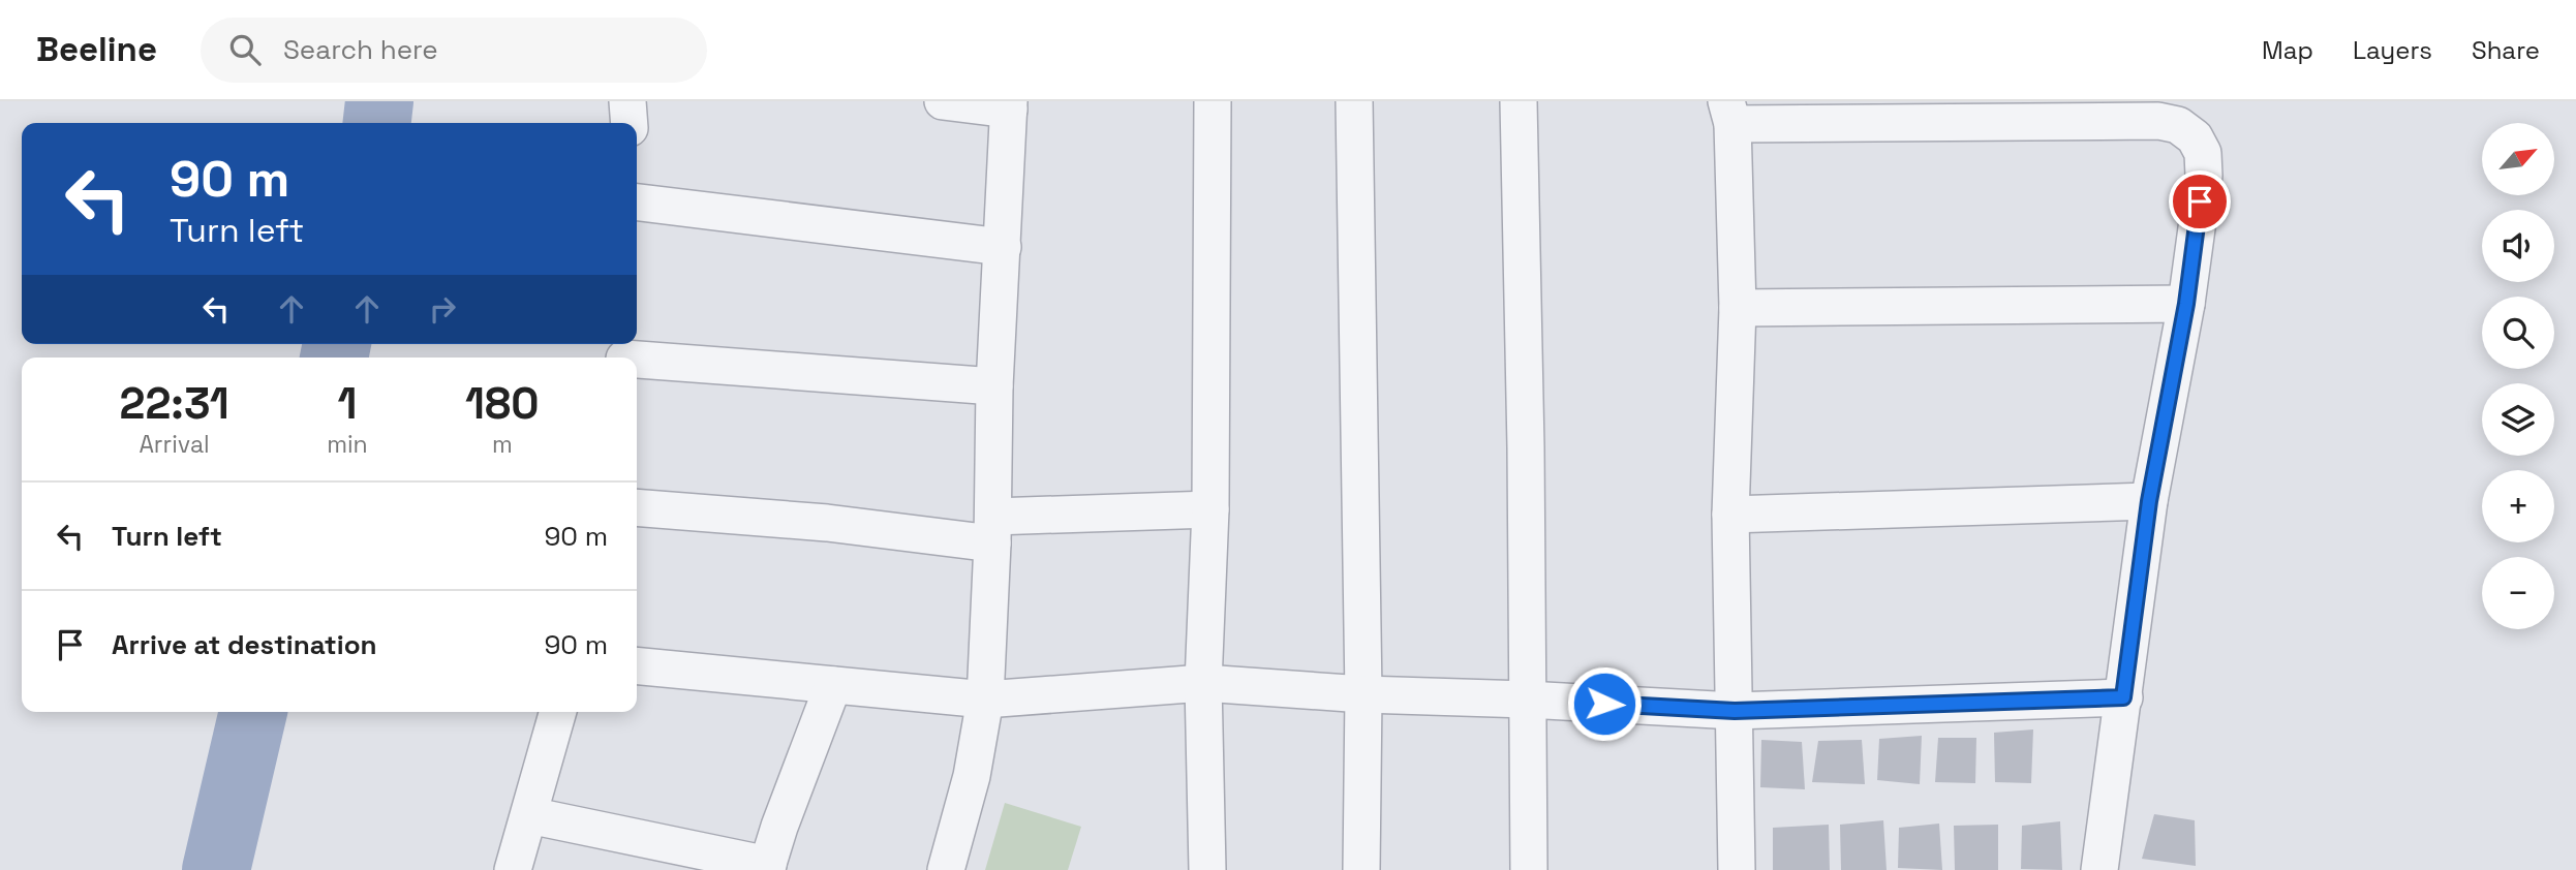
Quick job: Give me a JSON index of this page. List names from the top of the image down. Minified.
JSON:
{"north":"top right","page":{"header":"Beeline","search":"Search here","nav":["Map","Layers","Share"],"map_buttons":["+","−"],"turn":["90 m","Turn left"],"eta":["22:31","Arrival","1","min","180","m"],"list":[{"name":"Turn left","value":"90 m"},{"name":"Arrive at destination","value":"90 m"}]}}
